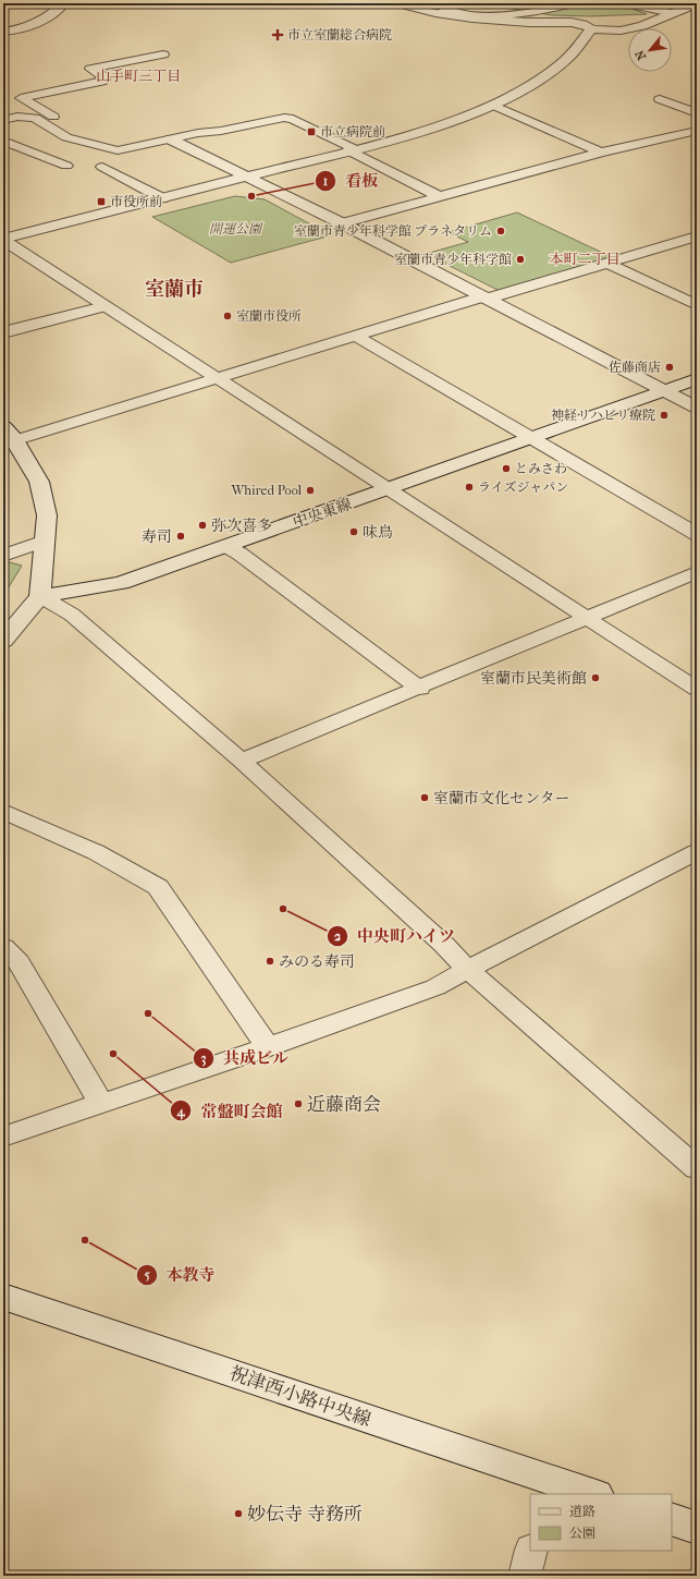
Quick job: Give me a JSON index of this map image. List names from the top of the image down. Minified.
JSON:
{"streets":{"street":["中央東線","祝津西小路中央線"]},"districts":["山手町三丁目","本町二丁目","室蘭市"],"parks":["開運公園"],"places":{"health":["市立室蘭総合病院"],"transit":["市立病院前","市役所前"],"other":["看板","室蘭市青少年科学館 プラネタリム","室蘭市青少年科学館","室蘭市役所","佐藤商店","神経リハビリ療院","とみさわ","ライズジャパン","Whired Pool","弥次喜多","味鳥","寿司","室蘭市民美術館","室蘭市文化センター","中央町ハイツ","みのる寿司","共成ビル","常盤町会館","近藤商会","本教寺","妙伝寺 寺務所"]},"legend":["道路","公園"],"north":"bottom left"}
